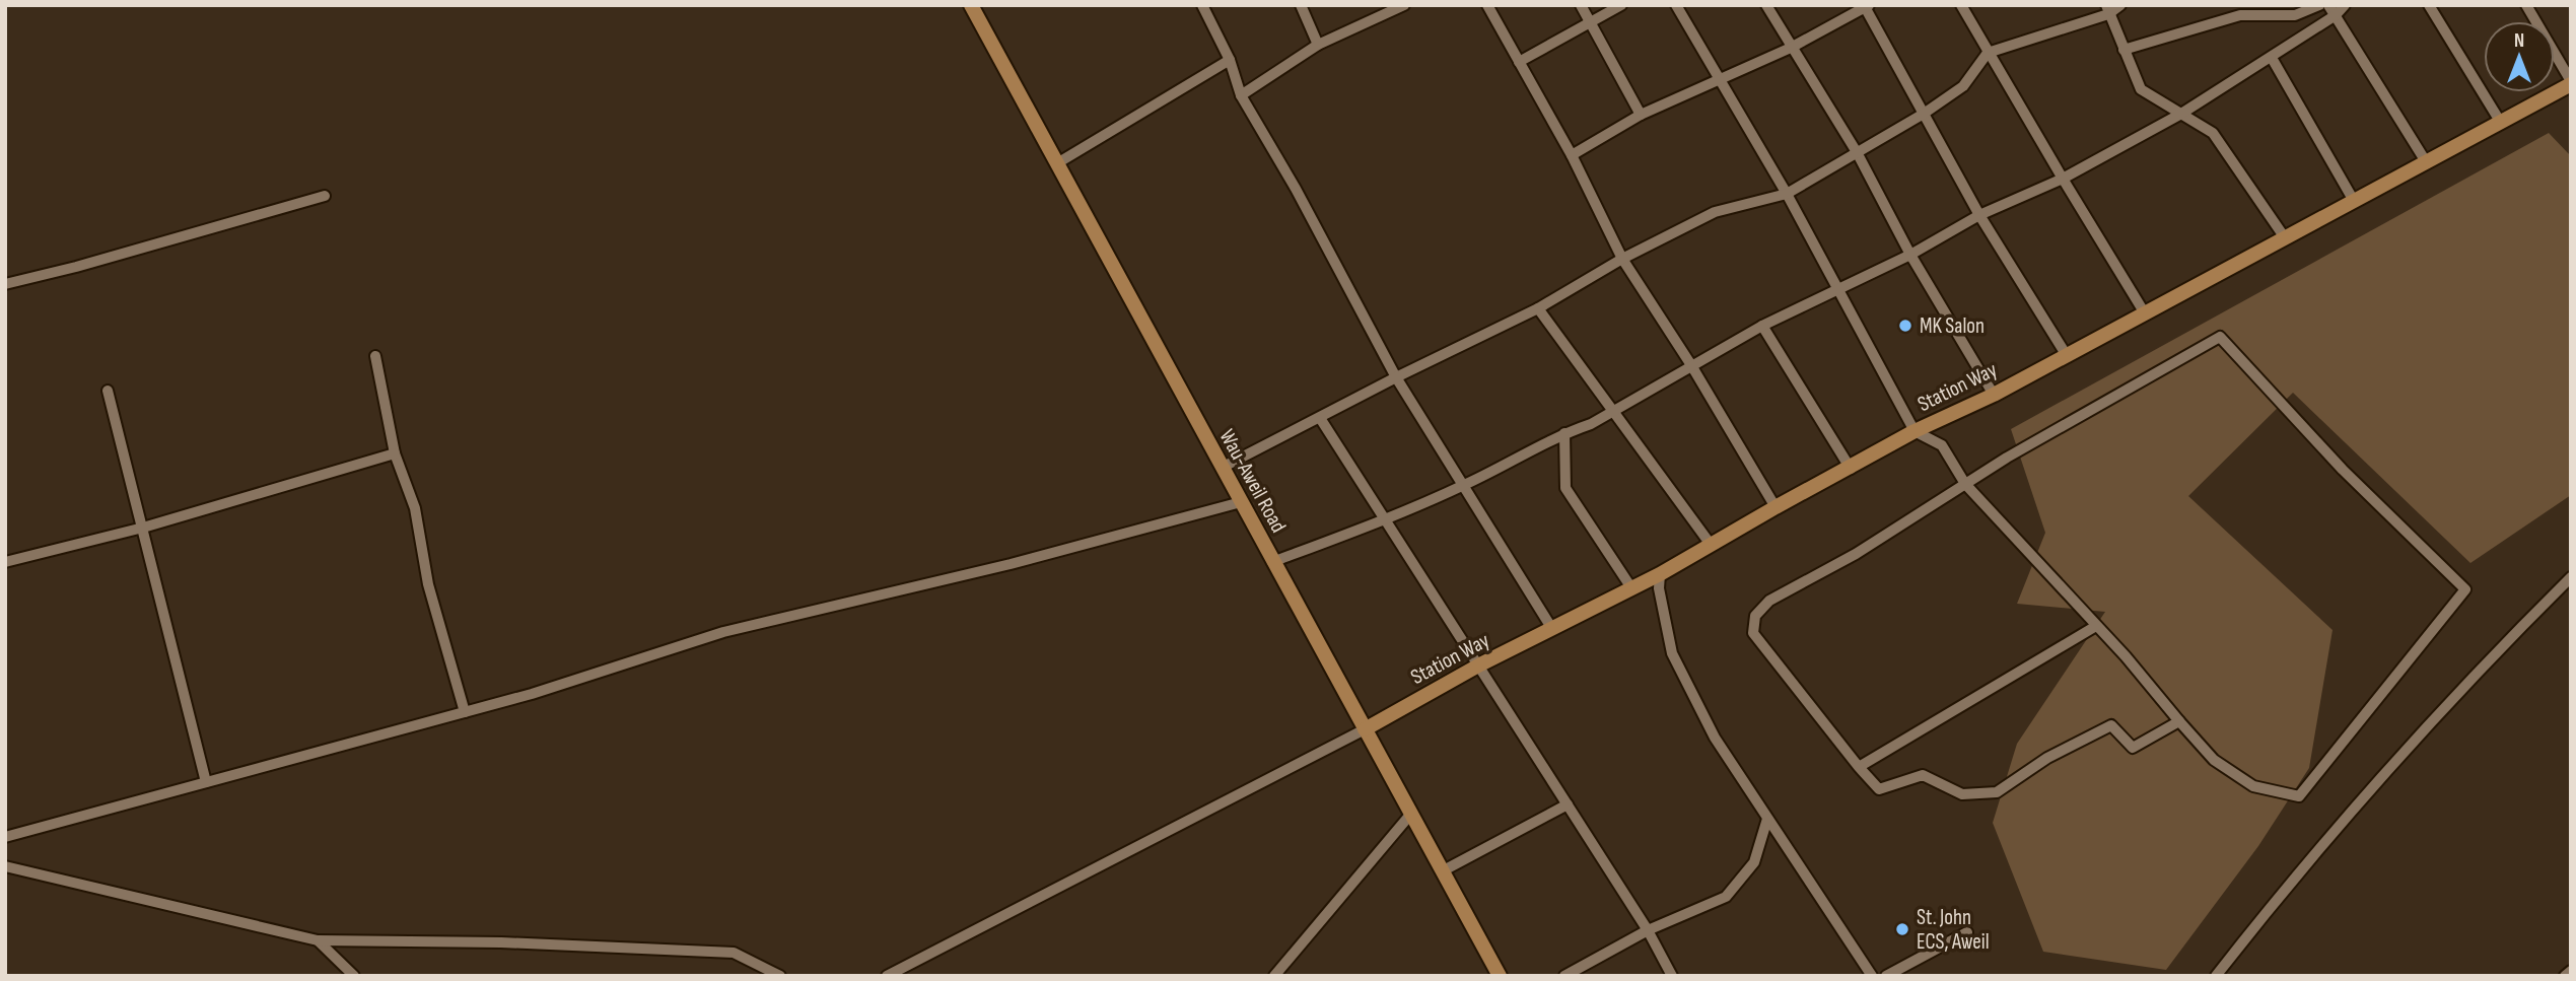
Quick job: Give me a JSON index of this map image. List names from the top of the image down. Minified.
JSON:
{"streets":{"main road":["Station Way","Wau-Aweil Road"]},"crossings":[["Station Way","Wau-Aweil Road"]],"places":["MK Salon","St. John ECS, Aweil"],"north":"top"}
